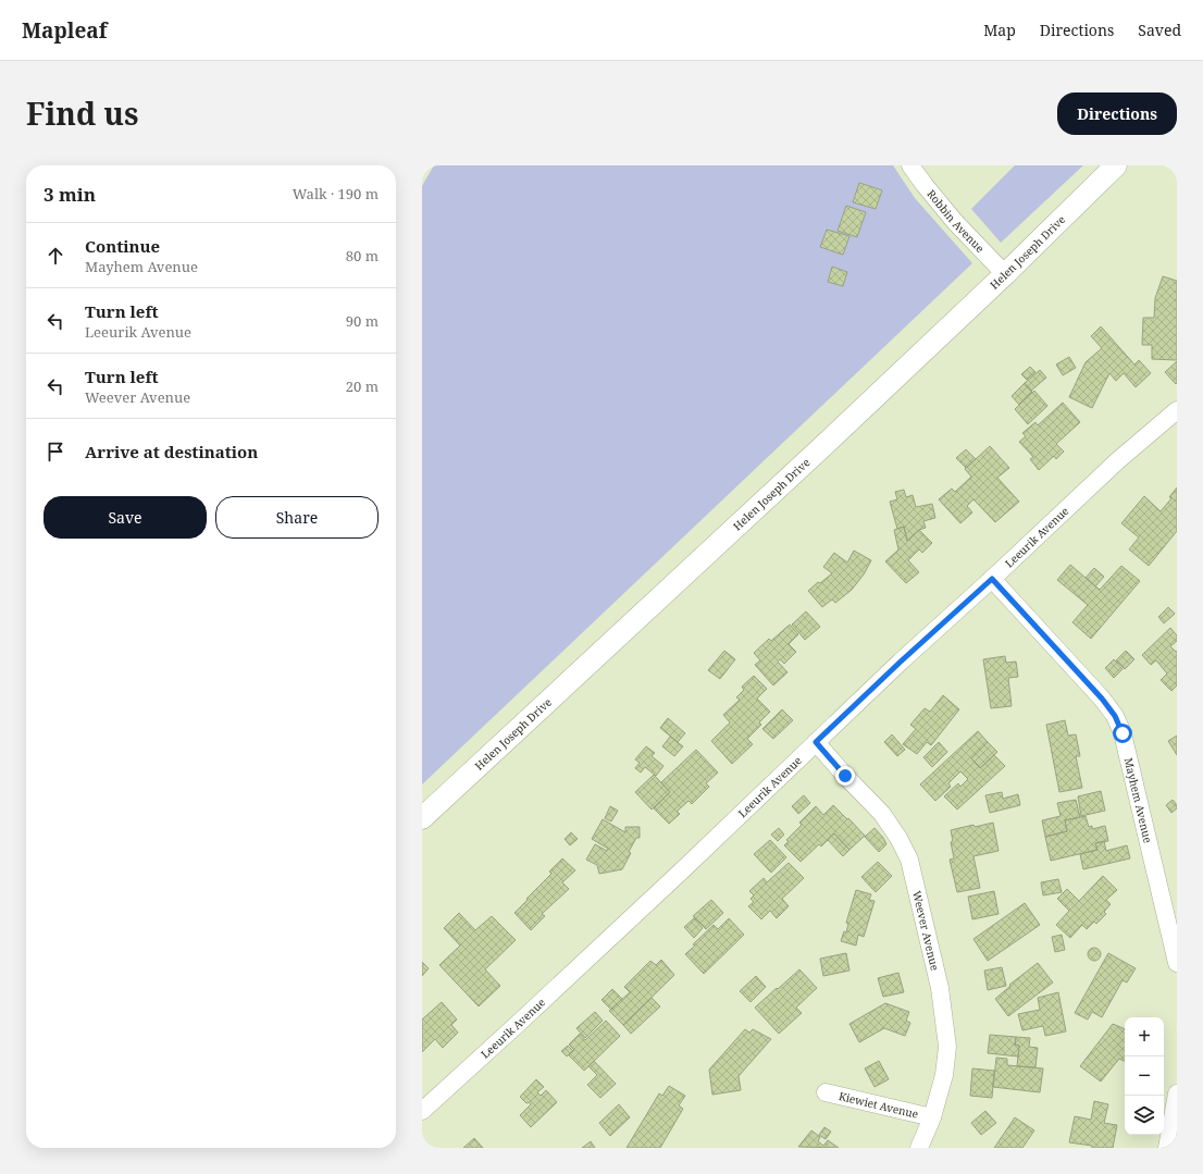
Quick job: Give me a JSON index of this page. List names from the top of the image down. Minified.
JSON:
{"streets":{"street":["Robbin Avenue","Helen Joseph Drive","Leeurik Avenue","Mayhem Avenue","Weever Avenue","Kiewiet Avenue"]},"crossings":[["Robbin Avenue","Helen Joseph Drive"],["Leeurik Avenue","Mayhem Avenue"],["Leeurik Avenue","Weever Avenue"],["Weever Avenue","Kiewiet Avenue"]],"page":{"header":"Mapleaf","nav":["Map","Directions","Saved"],"title":"Find us","buttons":["Directions",["Save","Share"]],"heading":["3 min","Walk · 190 m"],"list":[["Continue","Mayhem Avenue","80 m"],["Turn left","Leeurik Avenue","90 m"],["Turn left","Weever Avenue","20 m"],"Arrive at destination"],"map_buttons":["+","−"]}}
